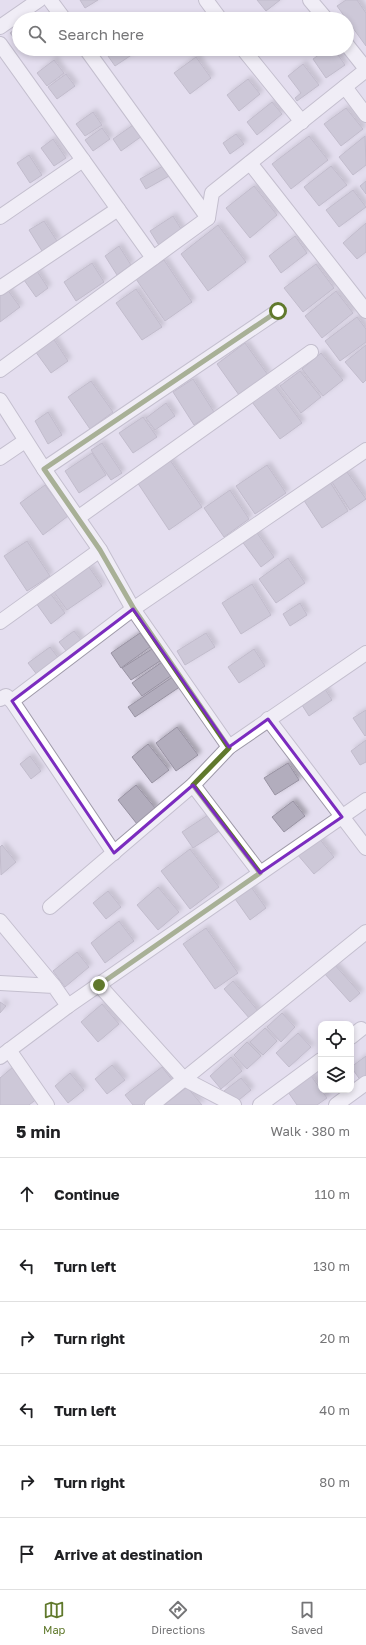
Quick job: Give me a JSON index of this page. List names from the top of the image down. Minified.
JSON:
{"page":{"search":"Search here","heading":["5 min","Walk · 380 m"],"list":[["Continue","110 m"],["Turn left","130 m"],["Turn right","20 m"],["Turn left","40 m"],["Turn right","80 m"],"Arrive at destination"],"nav":["Map","Directions","Saved"]}}
